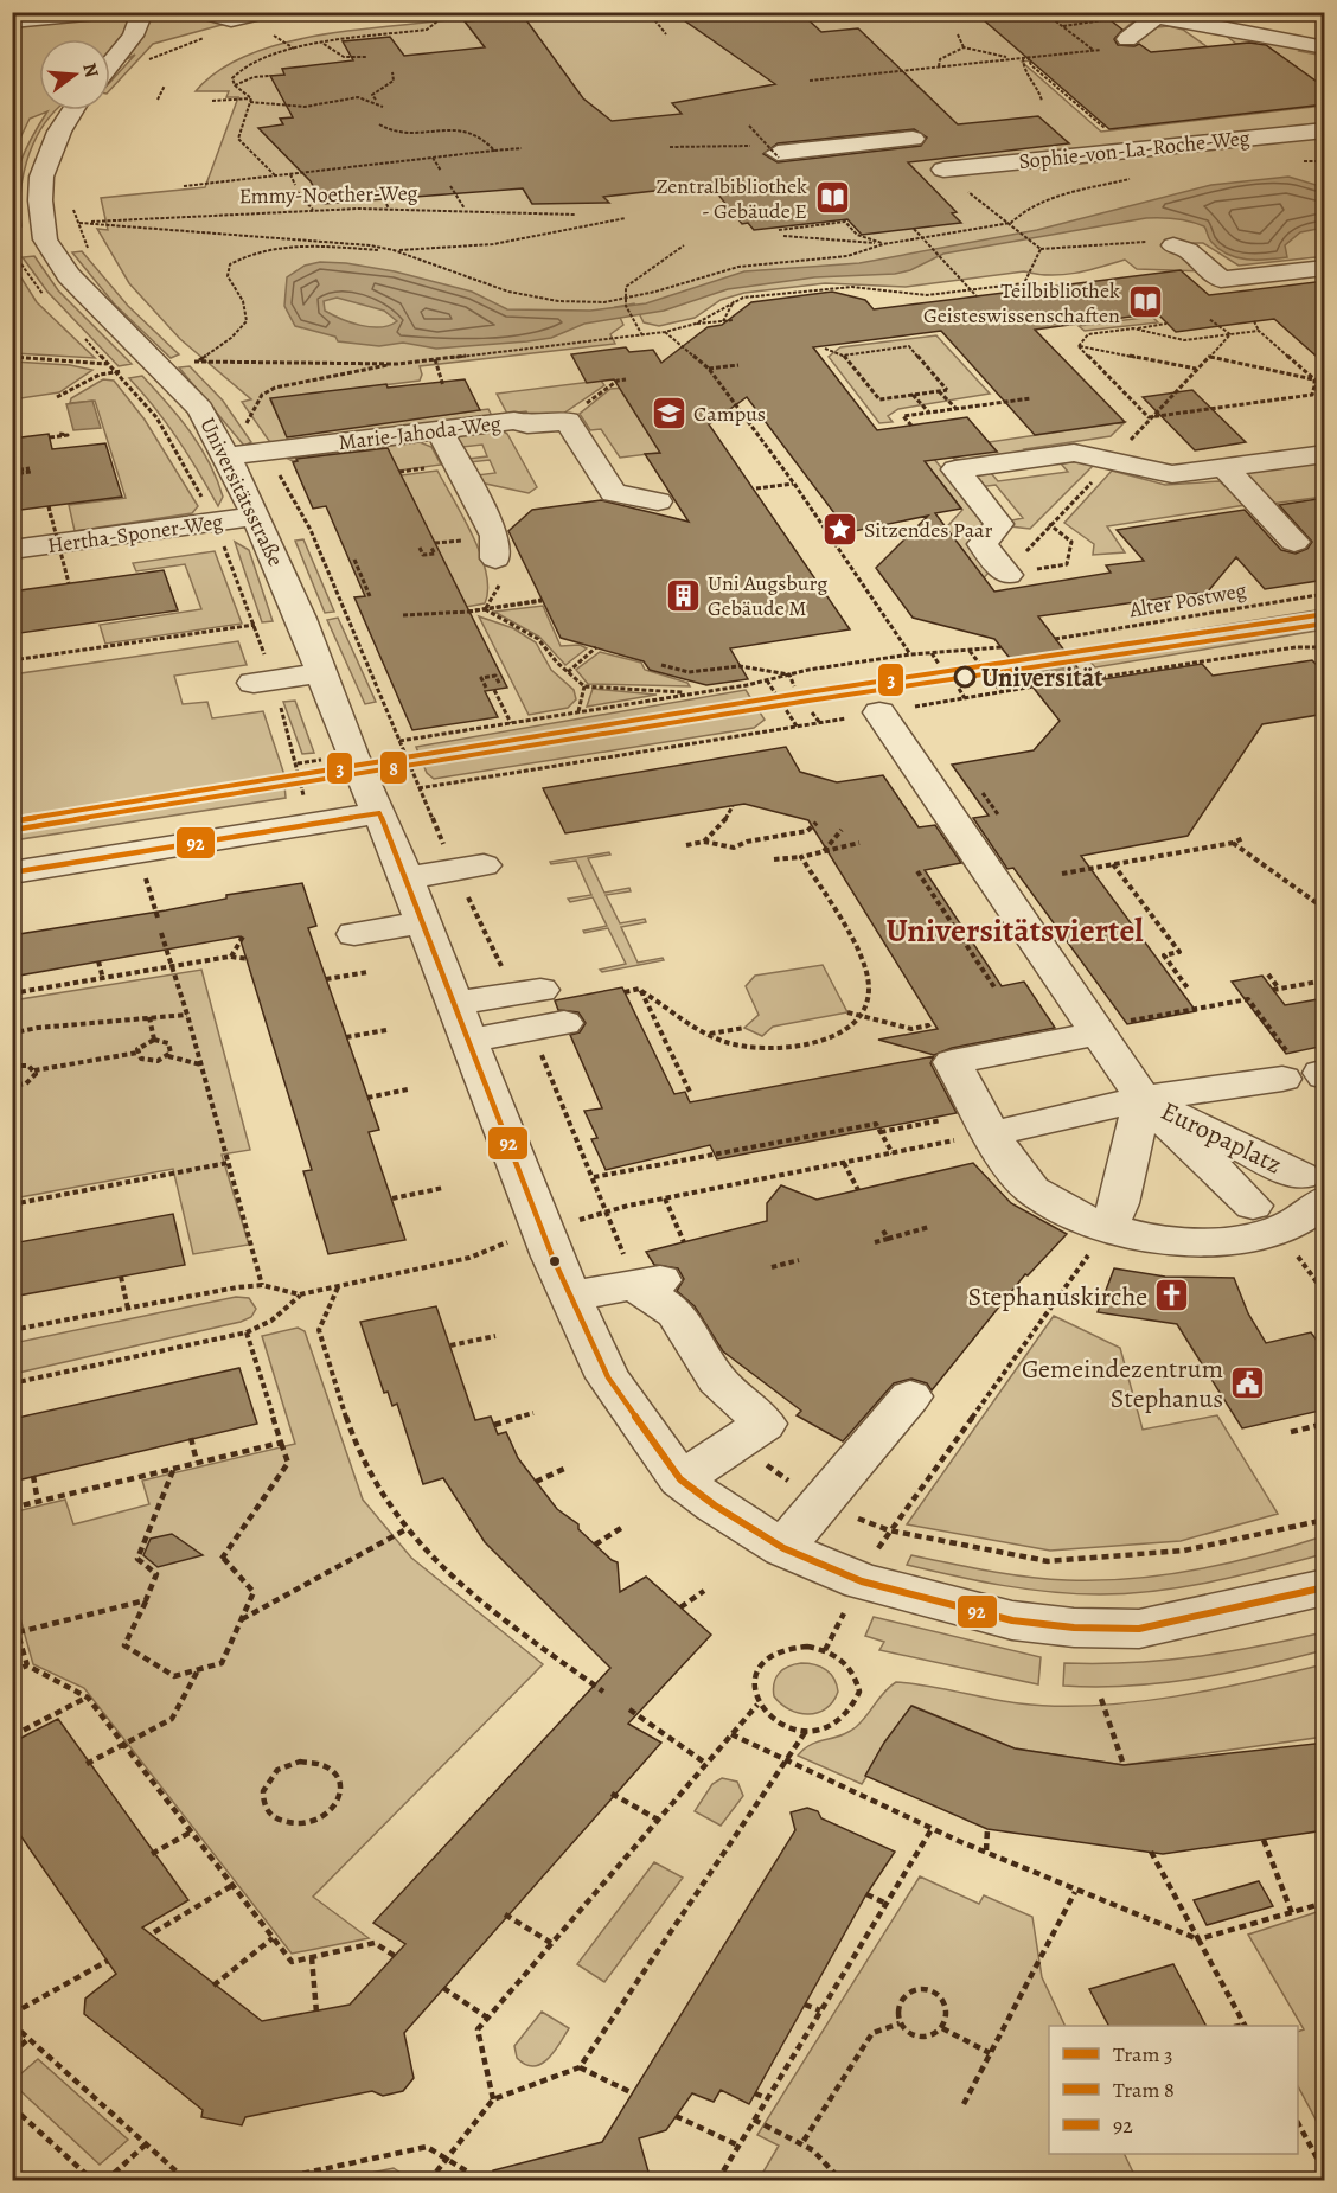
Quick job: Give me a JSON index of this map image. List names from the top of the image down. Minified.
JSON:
{"streets":{"street":["Sophie-von-La-Roche-Weg","Marie-Jahoda-Weg","Universitätsstraße","Hertha-Sponer-Weg","Europaplatz"],"path":["Emmy-Noether-Weg","Alter Postweg"]},"crossings":[["Marie-Jahoda-Weg","Universitätsstraße"],["Universitätsstraße","Hertha-Sponer-Weg"]],"districts":["Universitätsviertel"],"places":{"library":["Zentralbibliothek - Gebäude E","Teilbibliothek Geisteswissenschaften"],"school or university":["Campus"],"place":["Sitzendes Paar"],"building":["Uni Augsburg Gebäude M"],"other":["Universität"],"church":["Stephanuskirche"],"public building":["Gemeindezentrum Stephanus"]},"lines":["tram line 3","tram line 8","transit line 92"],"legend":["Tram 3","Tram 8","92"],"north":"right"}
